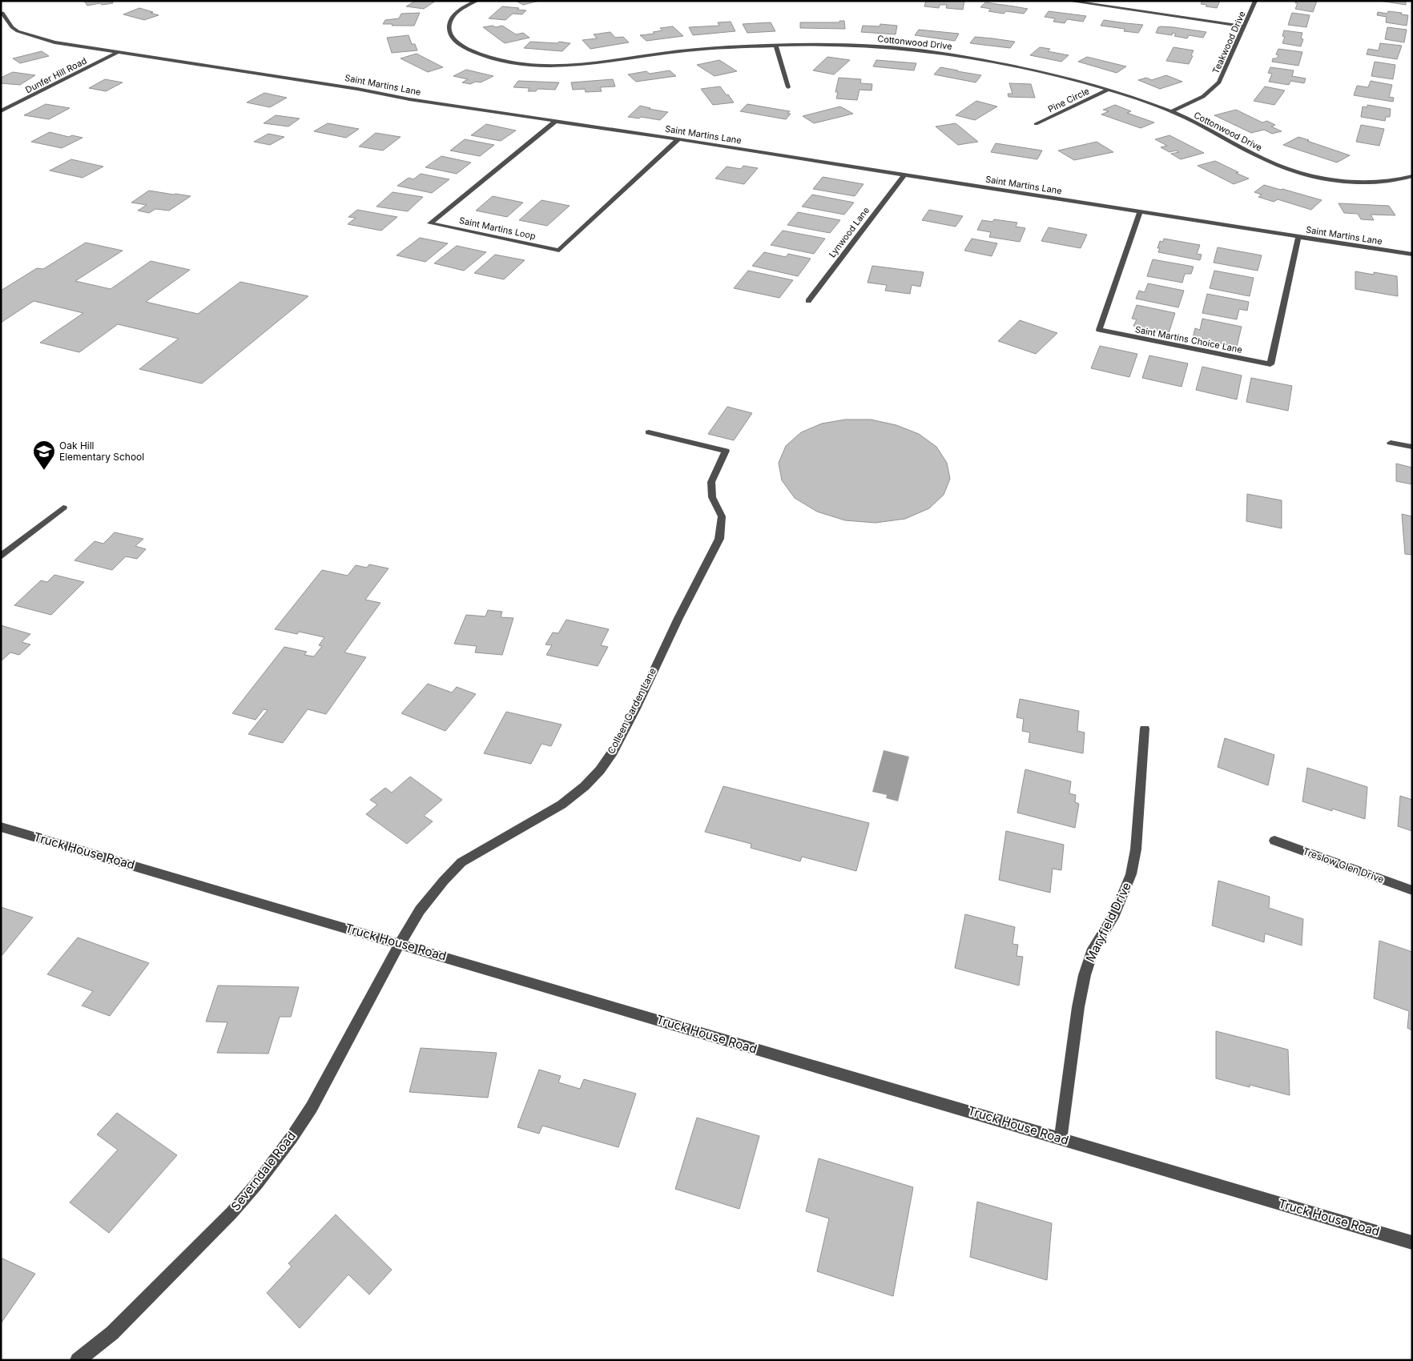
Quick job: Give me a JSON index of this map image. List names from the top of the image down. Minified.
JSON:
{"streets":{"street":["Cottonwood Drive","Teakwood Drive","Dunfer Hill Road","Saint Martins Lane","Pine Circle","Saint Martins Loop","Lynwood Lane","Saint Martins Choice Lane","Colleen Garden Lane","Truck House Road","Treslow Glen Drive","Maryfield Drive","Severndale Road"]},"crossings":[["Cottonwood Drive","Teakwood Drive"],["Cottonwood Drive","Pine Circle"],["Dunfer Hill Road","Saint Martins Lane"],["Saint Martins Lane","Saint Martins Loop"],["Saint Martins Lane","Lynwood Lane"],["Saint Martins Lane","Saint Martins Choice Lane"],["Colleen Garden Lane","Truck House Road"],["Colleen Garden Lane","Severndale Road"],["Truck House Road","Maryfield Drive"],["Truck House Road","Severndale Road"]],"places":{"school or university":["Oak Hill Elementary School"]}}
